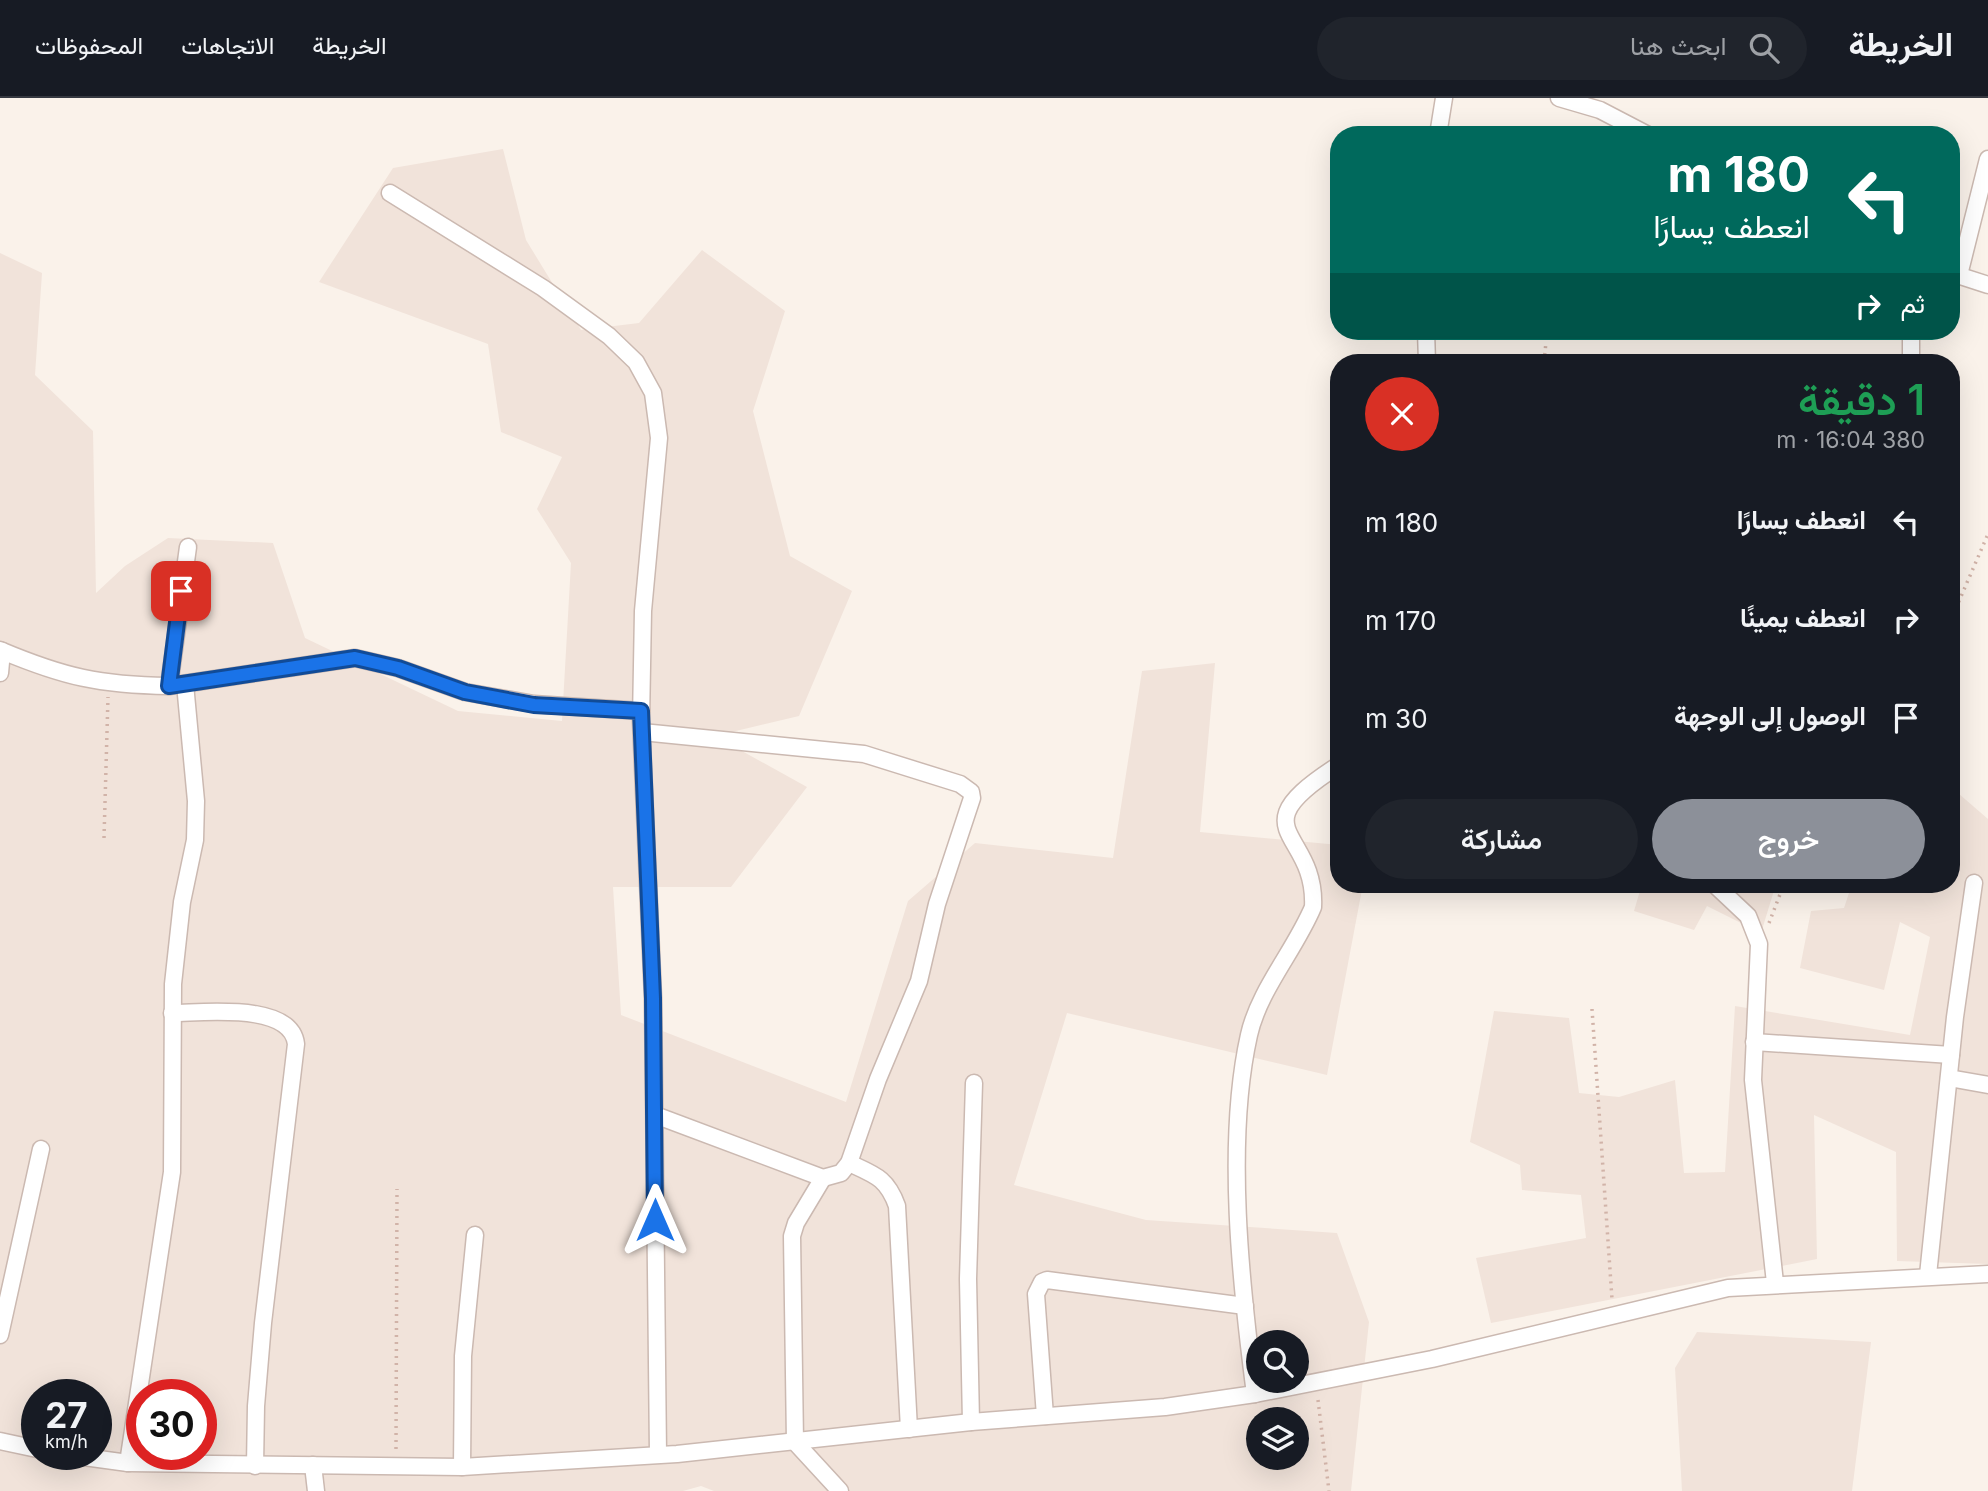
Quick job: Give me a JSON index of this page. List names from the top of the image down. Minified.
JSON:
{"page":{"header":"الخريطة","search":"ابحث هنا","nav":["الخريطة","الاتجاهات","المحفوظات"],"turn":["180 m","انعطف يسارًا"],"then":"ثم","heading":["1 دقيقة","380 m · 16:04"],"list":[{"name":"انعطف يسارًا","value":"180 m"},{"name":"انعطف يمينًا","value":"170 m"},{"name":"الوصول إلى الوجهة","value":"30 m"}],"buttons":["خروج","مشاركة"],"speed":"27 km/h","limit":"30"}}
